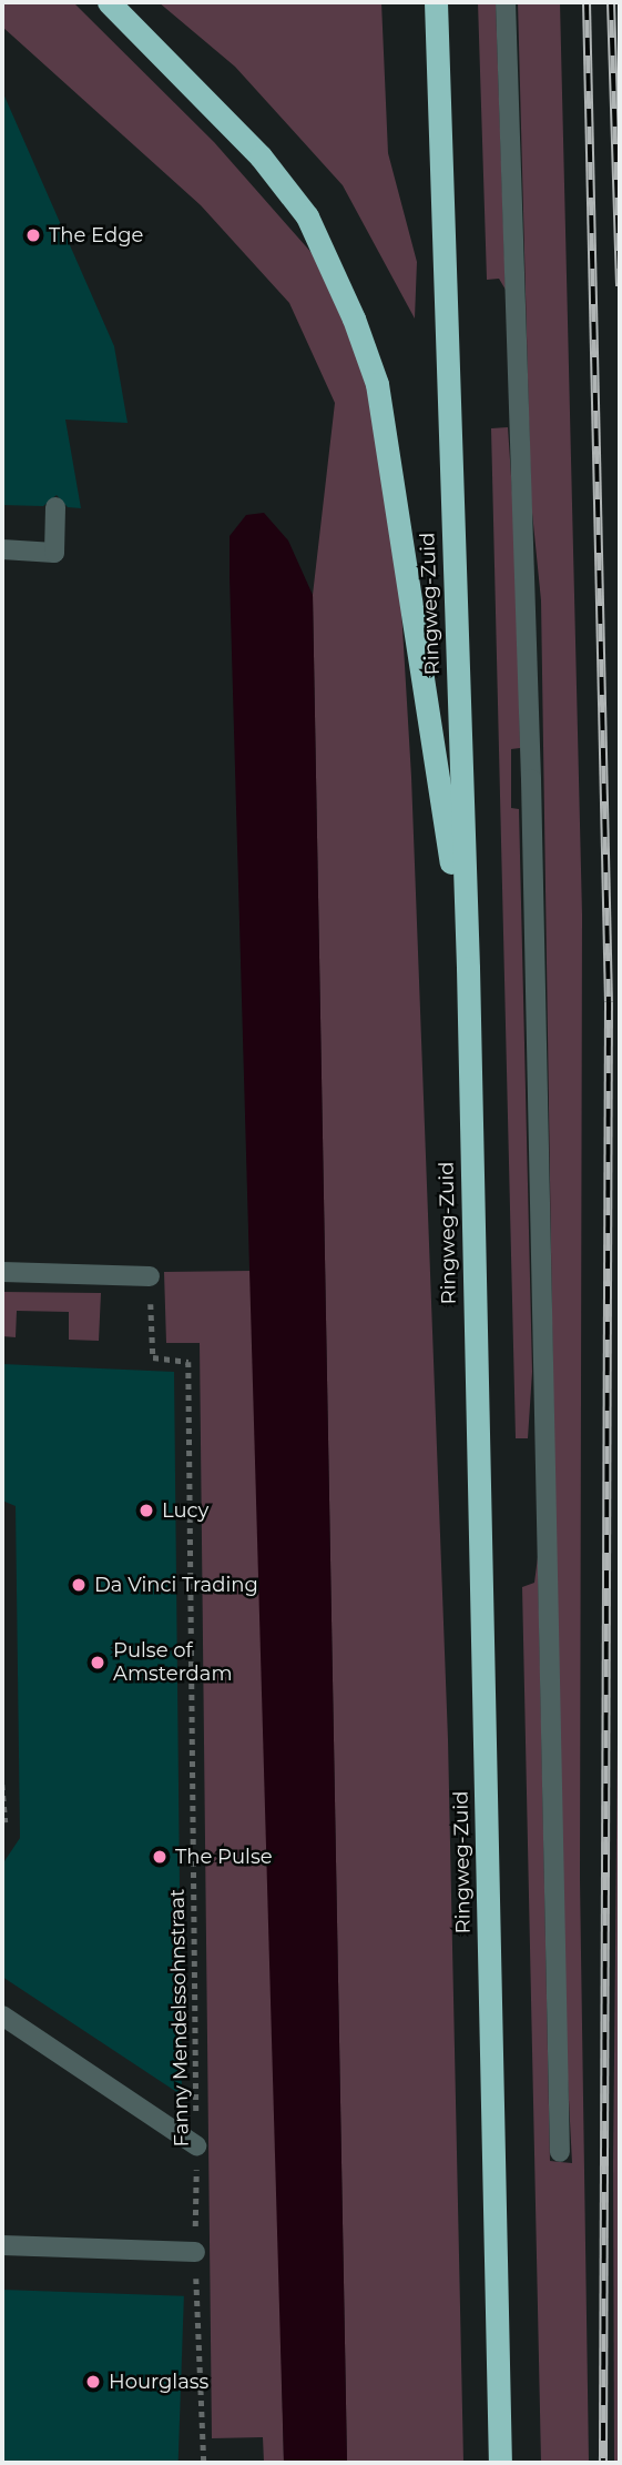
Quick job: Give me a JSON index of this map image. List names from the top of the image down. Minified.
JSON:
{"streets":{"highway":["Ringweg-Zuid"],"path":["Fanny Mendelssohnstraat"]},"places":["The Edge","Lucy","Da Vinci Trading","Pulse of Amsterdam","The Pulse","Hourglass"]}
